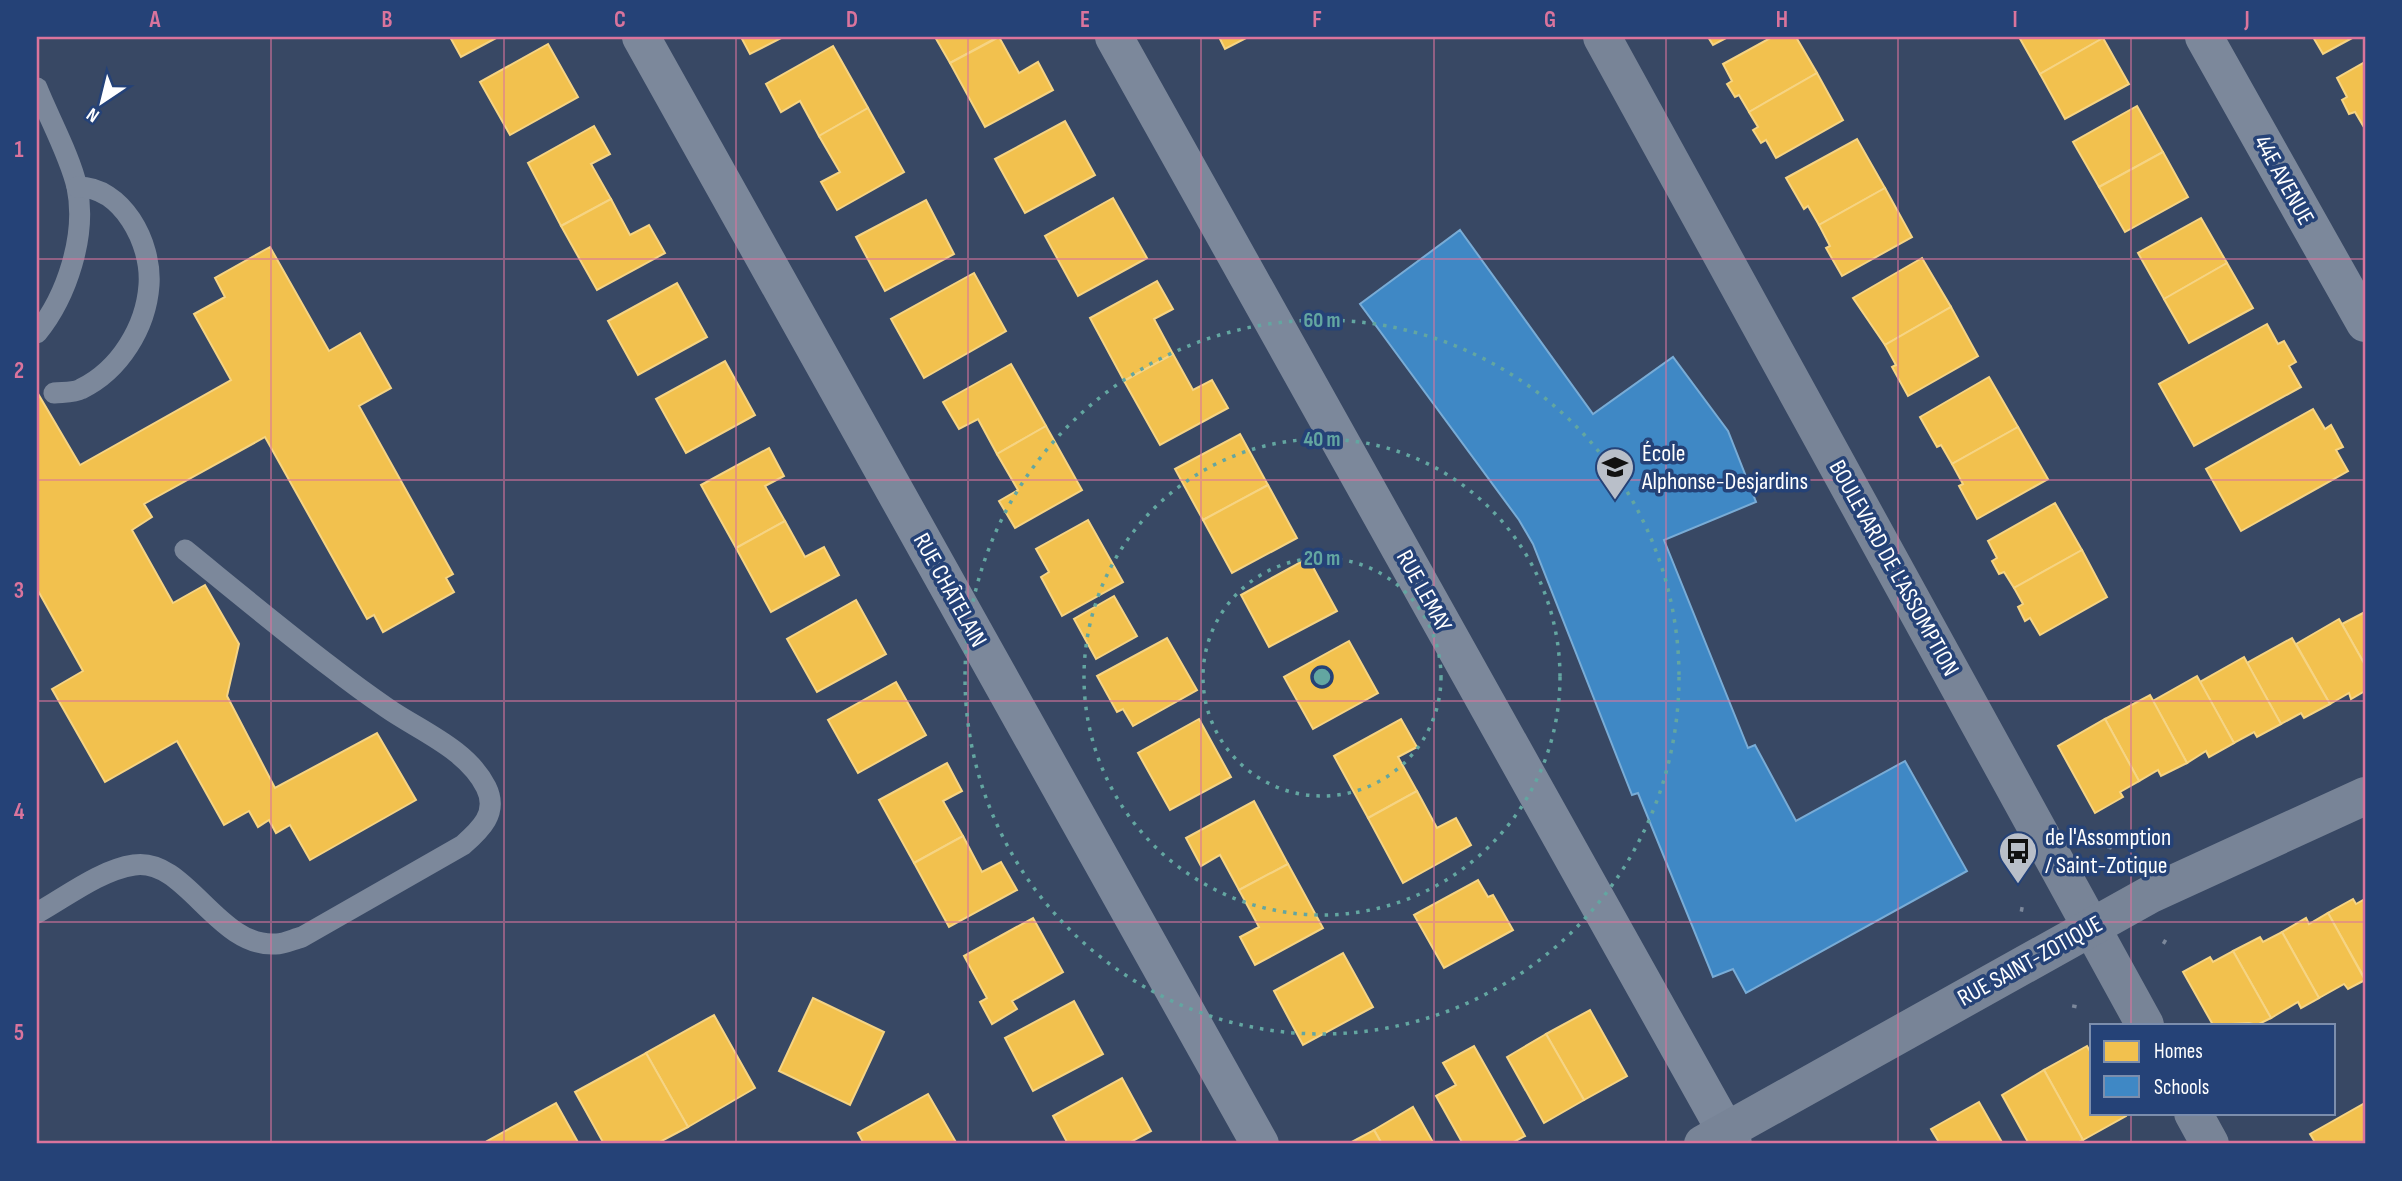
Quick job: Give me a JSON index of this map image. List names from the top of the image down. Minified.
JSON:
{"streets":{"street":["44E AVENUE","BOULEVARD DE L'ASSOMPTION","RUE CHÂTELAIN","RUE LEMAY","RUE SAINT-ZOTIQUE"]},"crossings":[["BOULEVARD DE L'ASSOMPTION","RUE SAINT-ZOTIQUE"],["RUE LEMAY","RUE SAINT-ZOTIQUE"]],"places":{"school or university":["École Alphonse-Desjardins"],"bus stop":["de l'Assomption / Saint-Zotique"]},"legend":["Homes","Schools"],"north":"bottom left","grid":{"columns":["A","B","C","D","E","F","G","H","I","J"],"rows":["1","2","3","4","5"]},"rings":["60 m","40 m","20 m"]}
